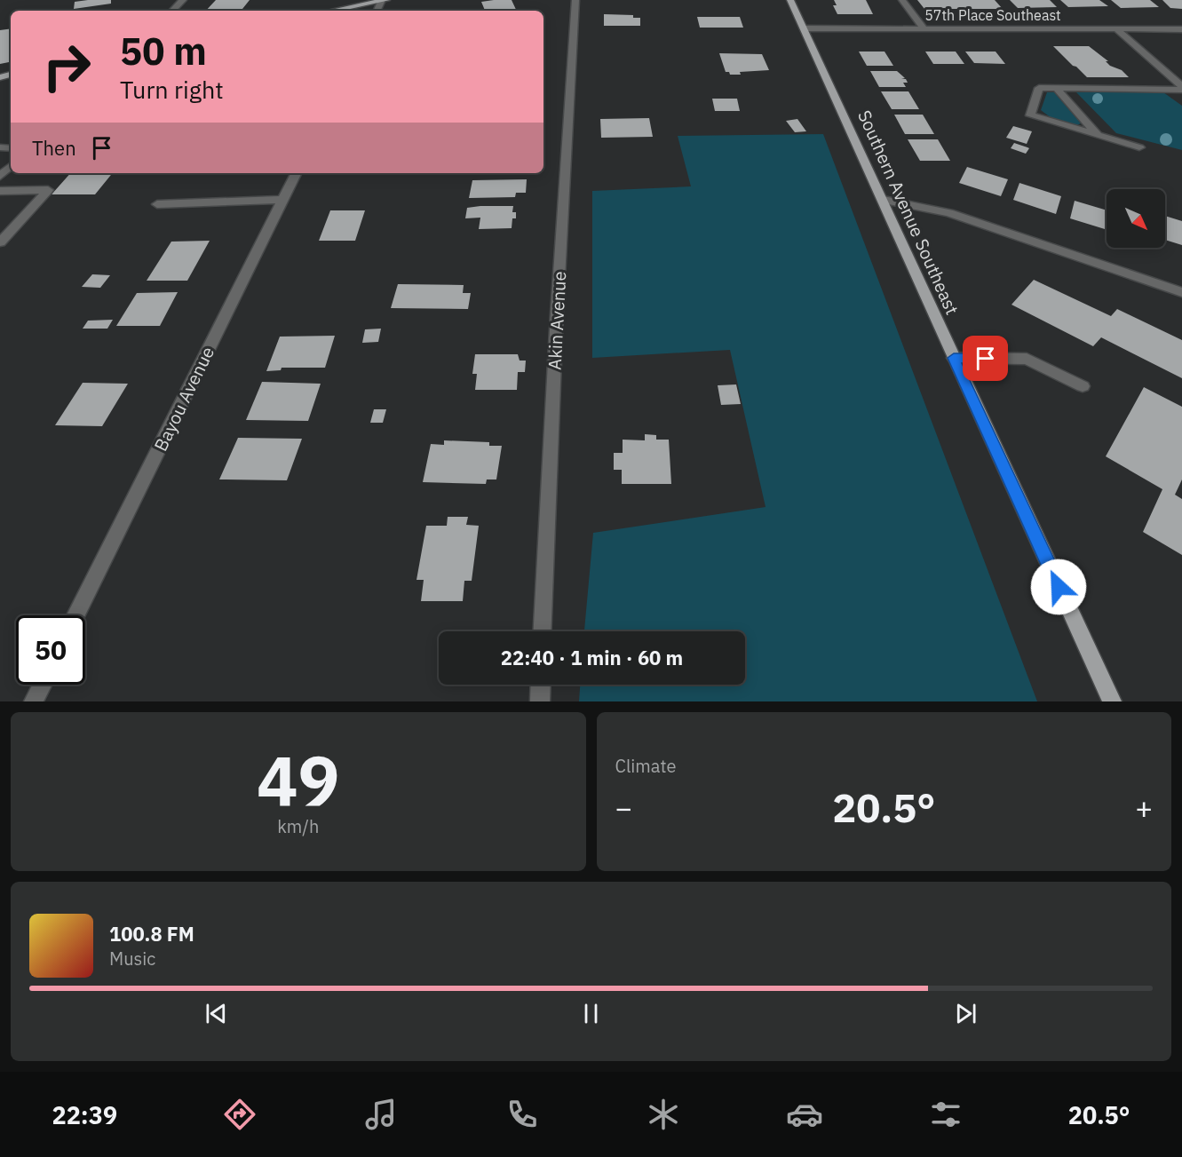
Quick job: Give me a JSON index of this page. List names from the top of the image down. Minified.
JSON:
{"streets":{"main road":["Southern Avenue Southeast"],"street":["57th Place Southeast","Akin Avenue","Bayou Avenue"]},"crossings":[["57th Place Southeast","Southern Avenue Southeast"]],"north":"bottom right","page":{"turn":["50 m","Turn right"],"then":"Then","limit":"50","trip":"22:40 · 1 min · 60 m","tile":[["49","km/h"],"Climate"],"heat":["−","20.5°","+"],"song":["100.8 FM","Music"],"tabs":["22:39","20.5°"]}}
